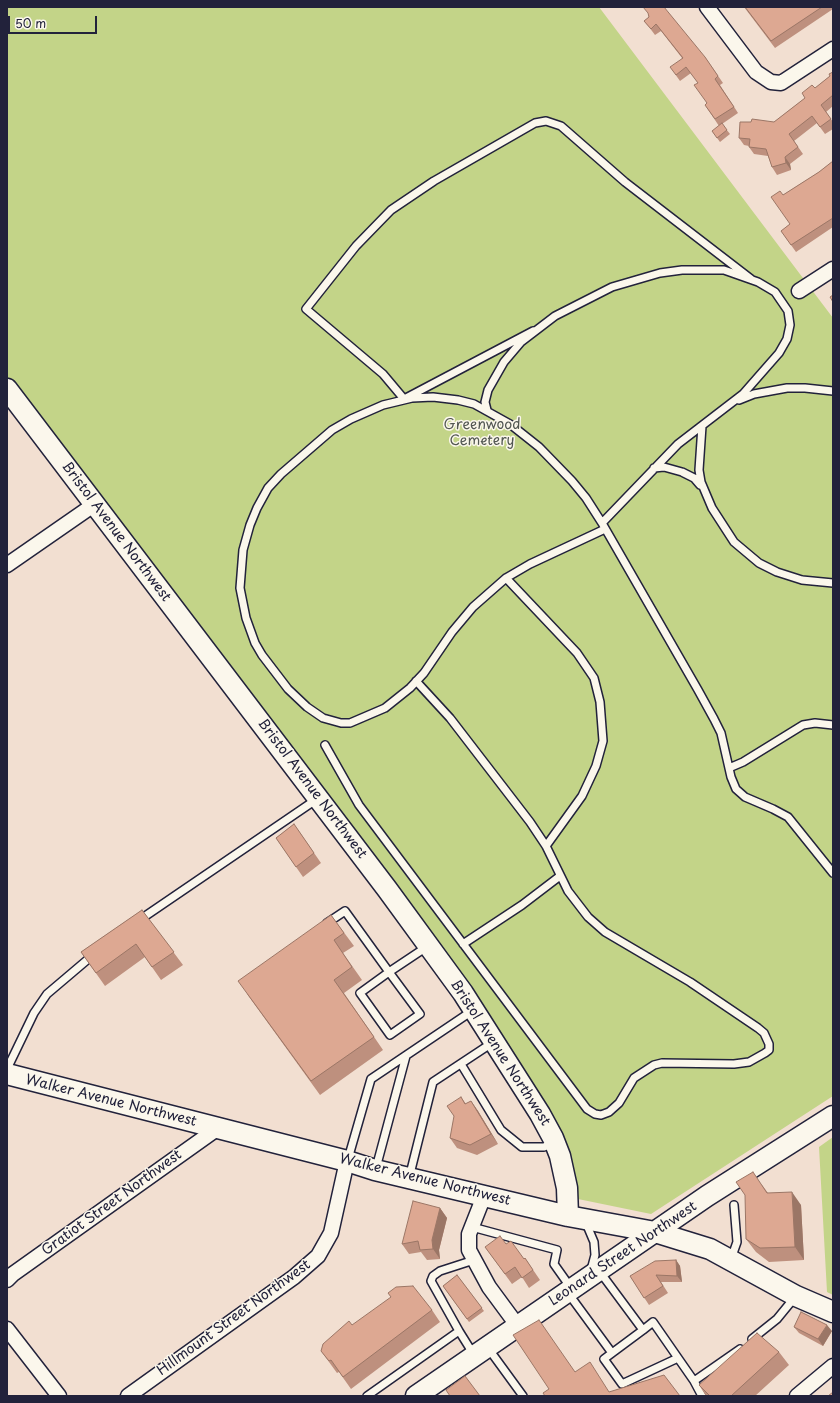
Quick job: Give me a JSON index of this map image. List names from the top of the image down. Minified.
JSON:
{"streets":{"main road":["Bristol Avenue Northwest","Walker Avenue Northwest","Leonard Street Northwest"],"street":["Gratiot Street Northwest","Hillmount Street Northwest"]},"crossings":[["Bristol Avenue Northwest","Walker Avenue Northwest"],["Walker Avenue Northwest","Gratiot Street Northwest"],["Walker Avenue Northwest","Leonard Street Northwest"],["Walker Avenue Northwest","Hillmount Street Northwest"]],"parks":["Greenwood Cemetery"],"scale_bar":"50 m"}
